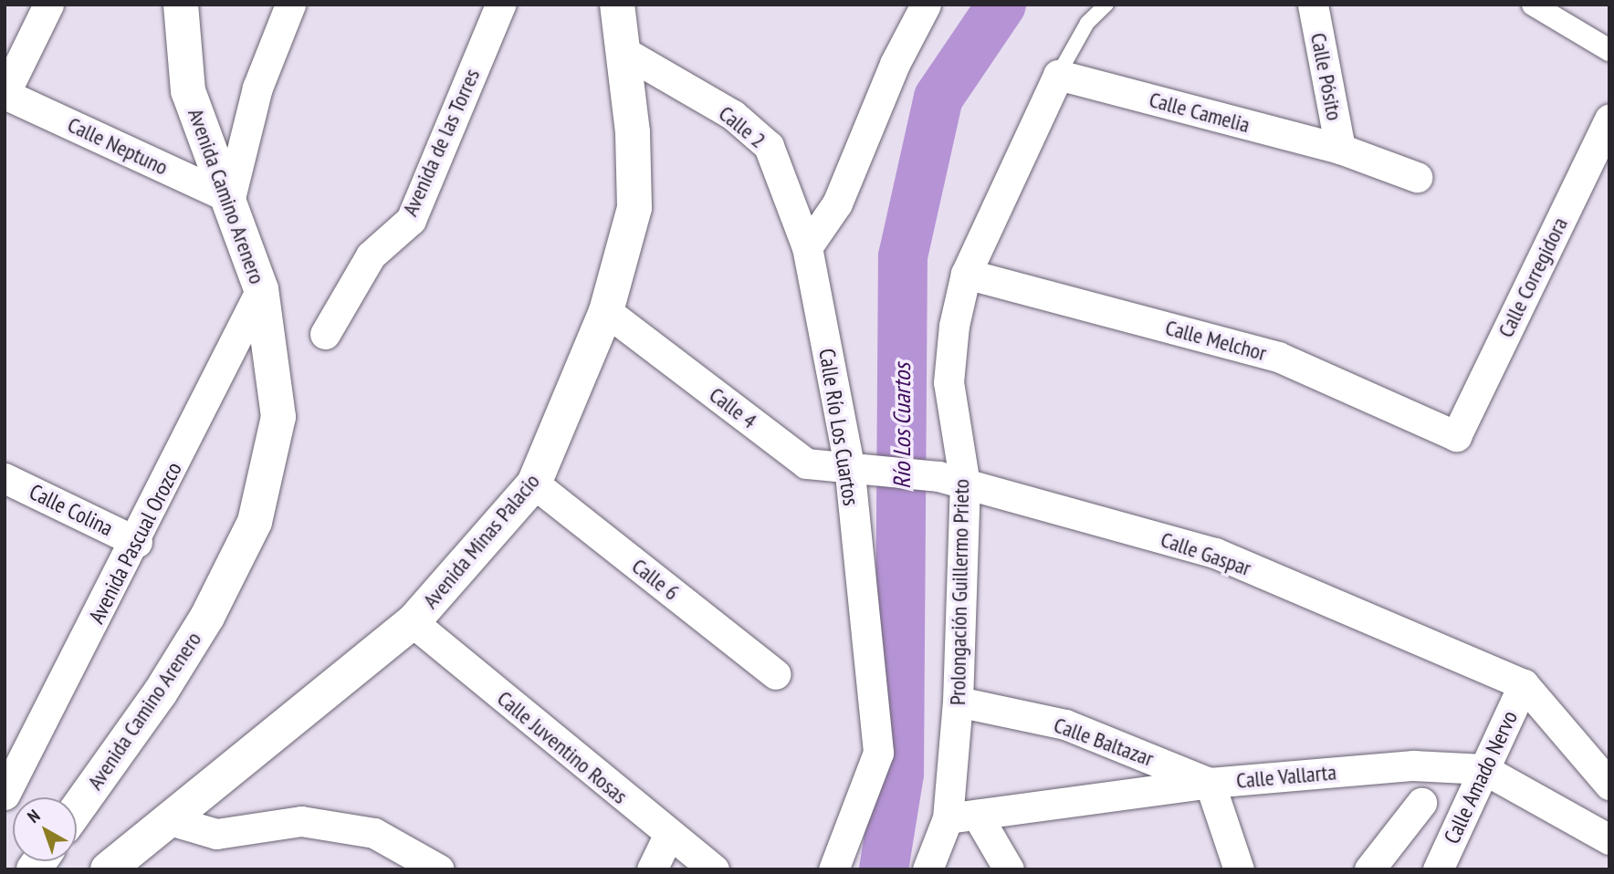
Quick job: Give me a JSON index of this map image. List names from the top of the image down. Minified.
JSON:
{"streets":{"main road":["Avenida Camino Arenero","Avenida Minas Palacio"],"street":["Calle Pósito","Calle Camelia","Calle 2","Avenida de las Torres","Calle Neptuno","Calle Corregidora","Calle Melchor","Calle 4","Calle Río Los Cuartos","Calle Colina","Avenida Pascual Orozco","Calle Gaspar","Calle 6","Prolongación Guillermo Prieto","Calle Baltazar","Calle Juventino Rosas","Calle Vallarta","Calle Amado Nervo"]},"crossings":[["Calle Pósito","Calle Camelia"],["Calle Camelia","Prolongación Guillermo Prieto"],["Calle 2","Calle Río Los Cuartos"],["Calle 2","Avenida Minas Palacio"],["Calle Neptuno","Avenida Camino Arenero"],["Avenida Camino Arenero","Avenida Pascual Orozco"],["Calle Corregidora","Calle Melchor"],["Calle Melchor","Prolongación Guillermo Prieto"],["Calle 4","Calle Río Los Cuartos"],["Calle 4","Avenida Minas Palacio"],["Calle 4","Calle Gaspar"],["Calle Río Los Cuartos","Calle Gaspar"],["Calle Colina","Avenida Pascual Orozco"],["Avenida Minas Palacio","Calle 6"],["Avenida Minas Palacio","Calle Juventino Rosas"],["Calle Gaspar","Prolongación Guillermo Prieto"],["Calle Gaspar","Calle Amado Nervo"],["Prolongación Guillermo Prieto","Calle Baltazar"],["Prolongación Guillermo Prieto","Calle Vallarta"],["Calle Baltazar","Calle Vallarta"],["Calle Vallarta","Calle Amado Nervo"]],"water":["Río Los Cuartos"],"north":"top left"}
